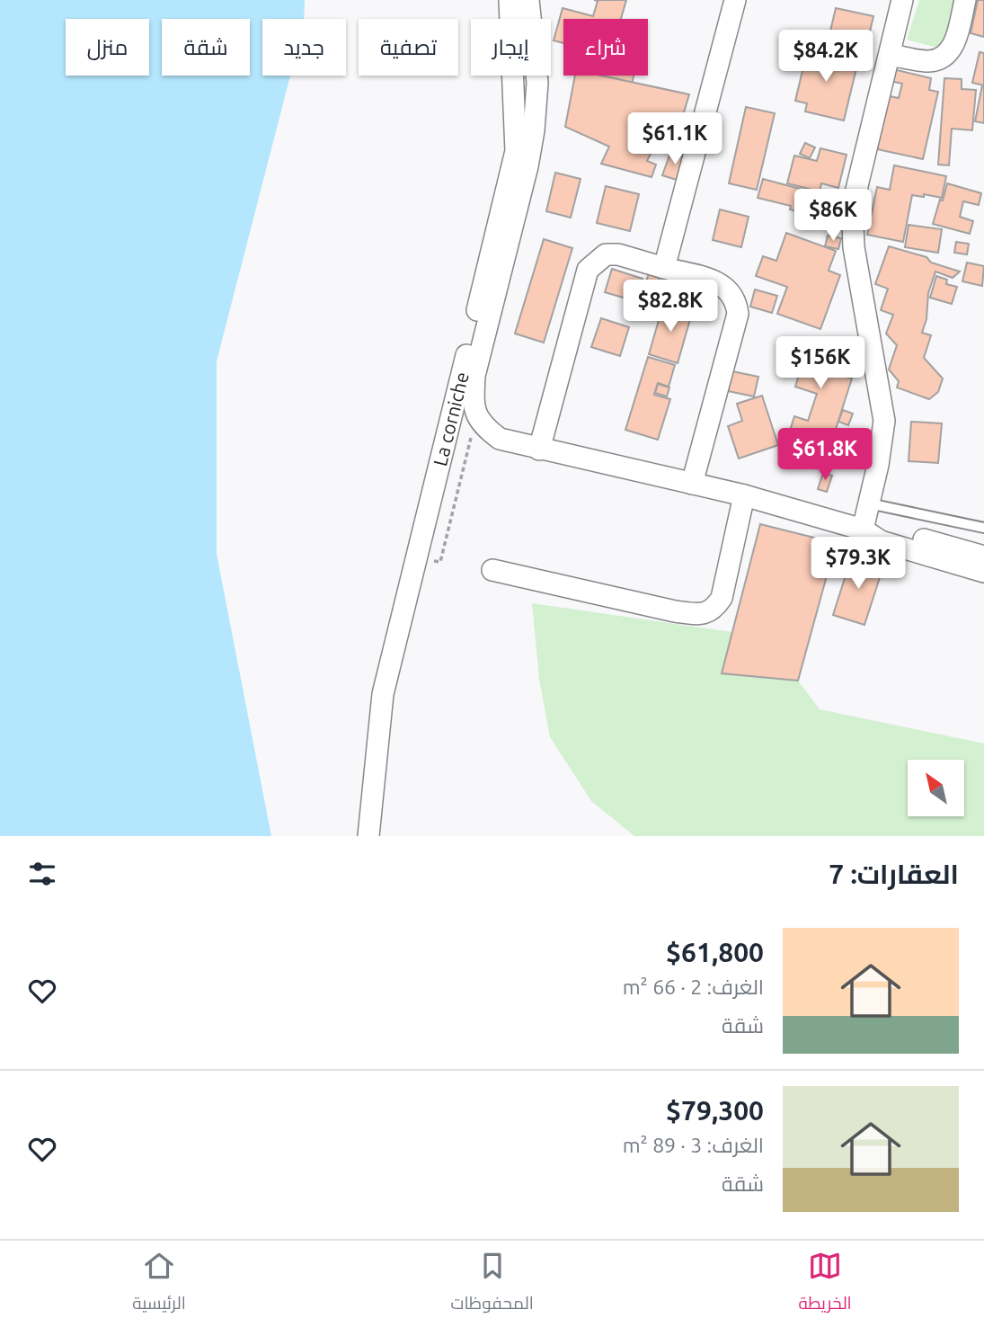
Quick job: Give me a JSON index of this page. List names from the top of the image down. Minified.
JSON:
{"streets":{"street":["La corniche"]},"north":"top left","page":{"chip":["شراء","إيجار","تصفية","جديد","شقة","منزل"],"price":["$84.2K","$61.1K","$86K","$82.8K","$156K","$61.8K","$79.3K"],"heading":"العقارات: 7","list":[{"name":"$61,800","note":"الغرف: 2 · 66 m² · شقة"},{"name":"$79,300","note":"الغرف: 3 · 89 m² · شقة"}],"tabs":["الخريطة","المحفوظات","الرئيسية"]}}
